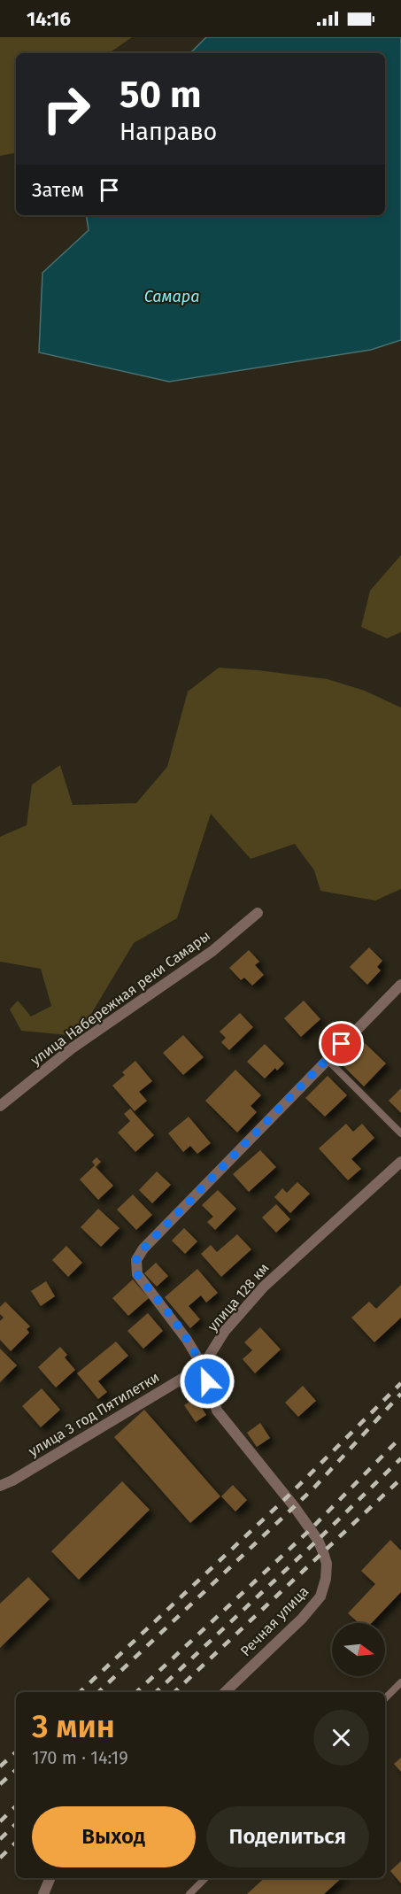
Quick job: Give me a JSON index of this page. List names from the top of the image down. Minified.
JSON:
{"streets":{"street":["улица Набережная реки Самары","улица 128 км","улица 3 год Пятилетки","Речная улица"]},"crossings":[["улица 128 км","улица 3 год Пятилетки"],["улица 128 км","Речная улица"],["улица 3 год Пятилетки","Речная улица"]],"water":["Самара"],"north":"right","page":{"status":"14:16","turn":["50 m","Направо"],"then":"Затем","heading":["3 мин","170 m · 14:19"],"buttons":["Выход","Поделиться"]}}
